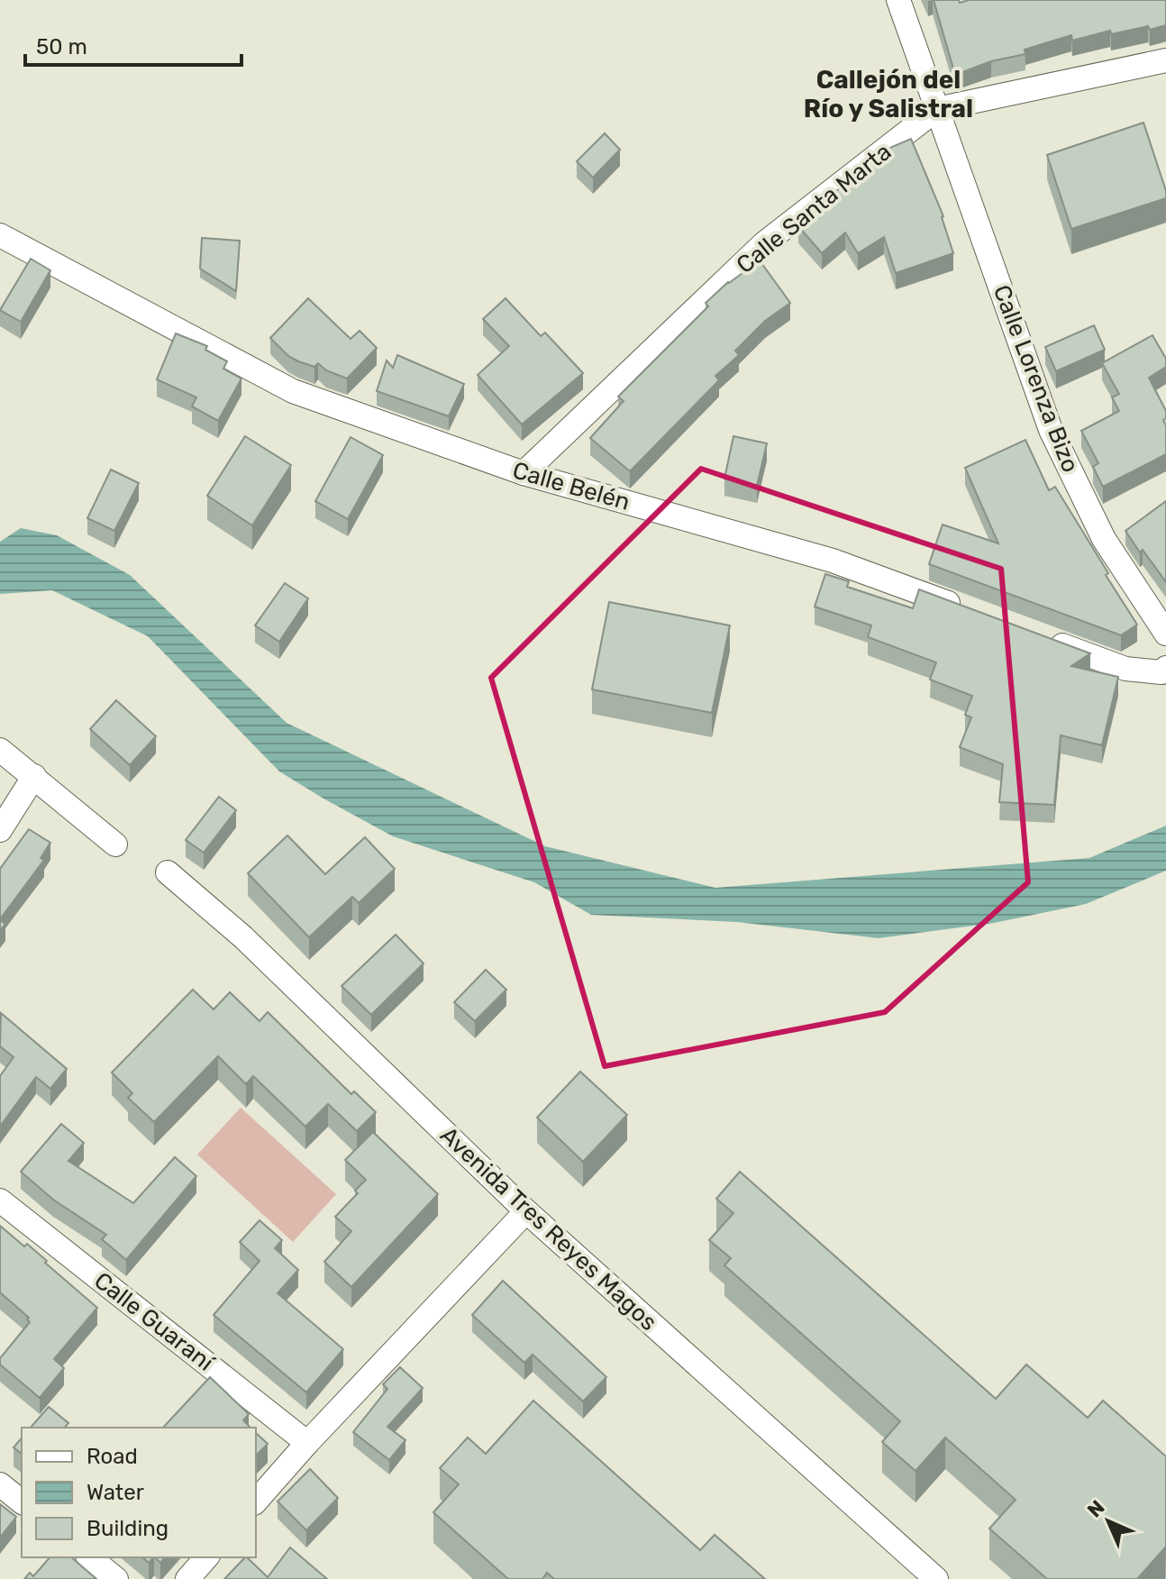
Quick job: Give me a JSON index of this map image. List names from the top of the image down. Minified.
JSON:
{"streets":{"street":["Calle Santa Marta","Calle Lorenza Bizo","Calle Belén","Avenida Tres Reyes Magos","Calle Guaraní"]},"crossings":[["Calle Santa Marta","Calle Lorenza Bizo"],["Calle Santa Marta","Calle Belén"]],"districts":["Callejón del Río y Salistral"],"legend":["Road","Water","Building"],"scale_bar":"50 m","north":"top left"}
